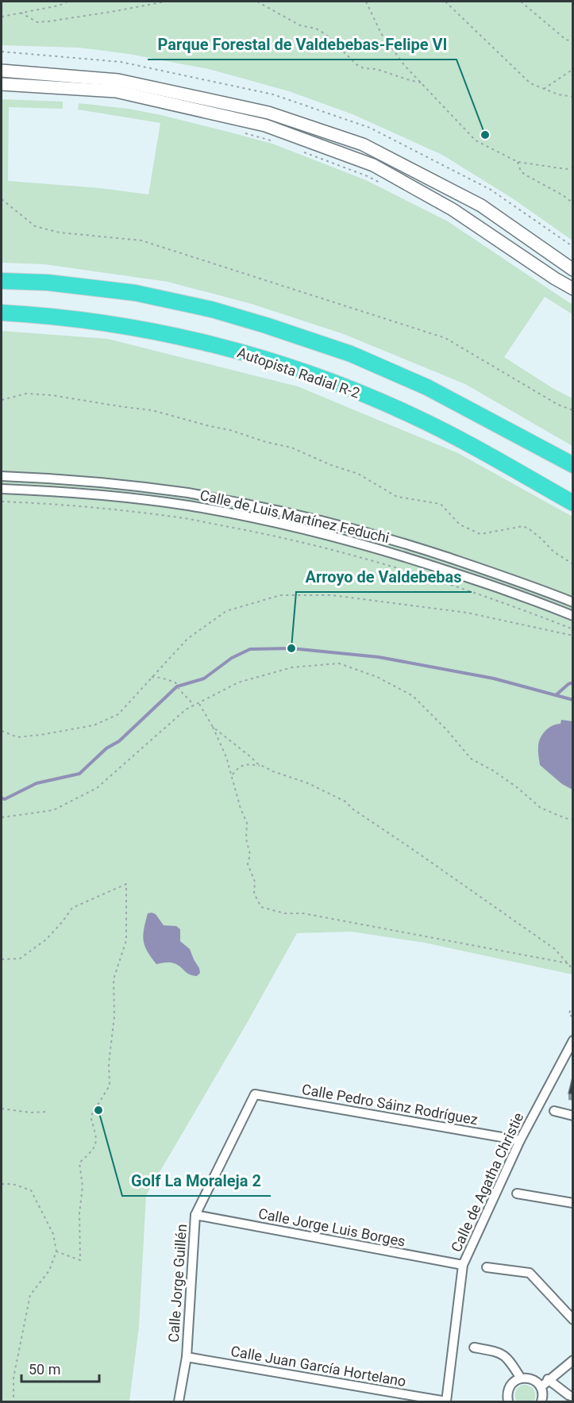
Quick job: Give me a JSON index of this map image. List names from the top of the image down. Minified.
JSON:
{"streets":{"highway":["Autopista Radial R-2"],"street":["Calle de Luis Martínez Feduchi","Calle Pedro Sáinz Rodríguez","Calle de Agatha Christie","Calle Jorge Luis Borges","Calle Jorge Guillén","Calle Juan García Hortelano"]},"crossings":[["Calle Pedro Sáinz Rodríguez","Calle de Agatha Christie"],["Calle Pedro Sáinz Rodríguez","Calle Jorge Guillén"],["Calle de Agatha Christie","Calle Jorge Luis Borges"],["Calle de Agatha Christie","Calle Juan García Hortelano"],["Calle Jorge Luis Borges","Calle Jorge Guillén"],["Calle Jorge Guillén","Calle Juan García Hortelano"]],"places":["Parque Forestal de Valdebebas-Felipe VI","Arroyo de Valdebebas","Golf La Moraleja 2"],"scale_bar":"50 m"}
